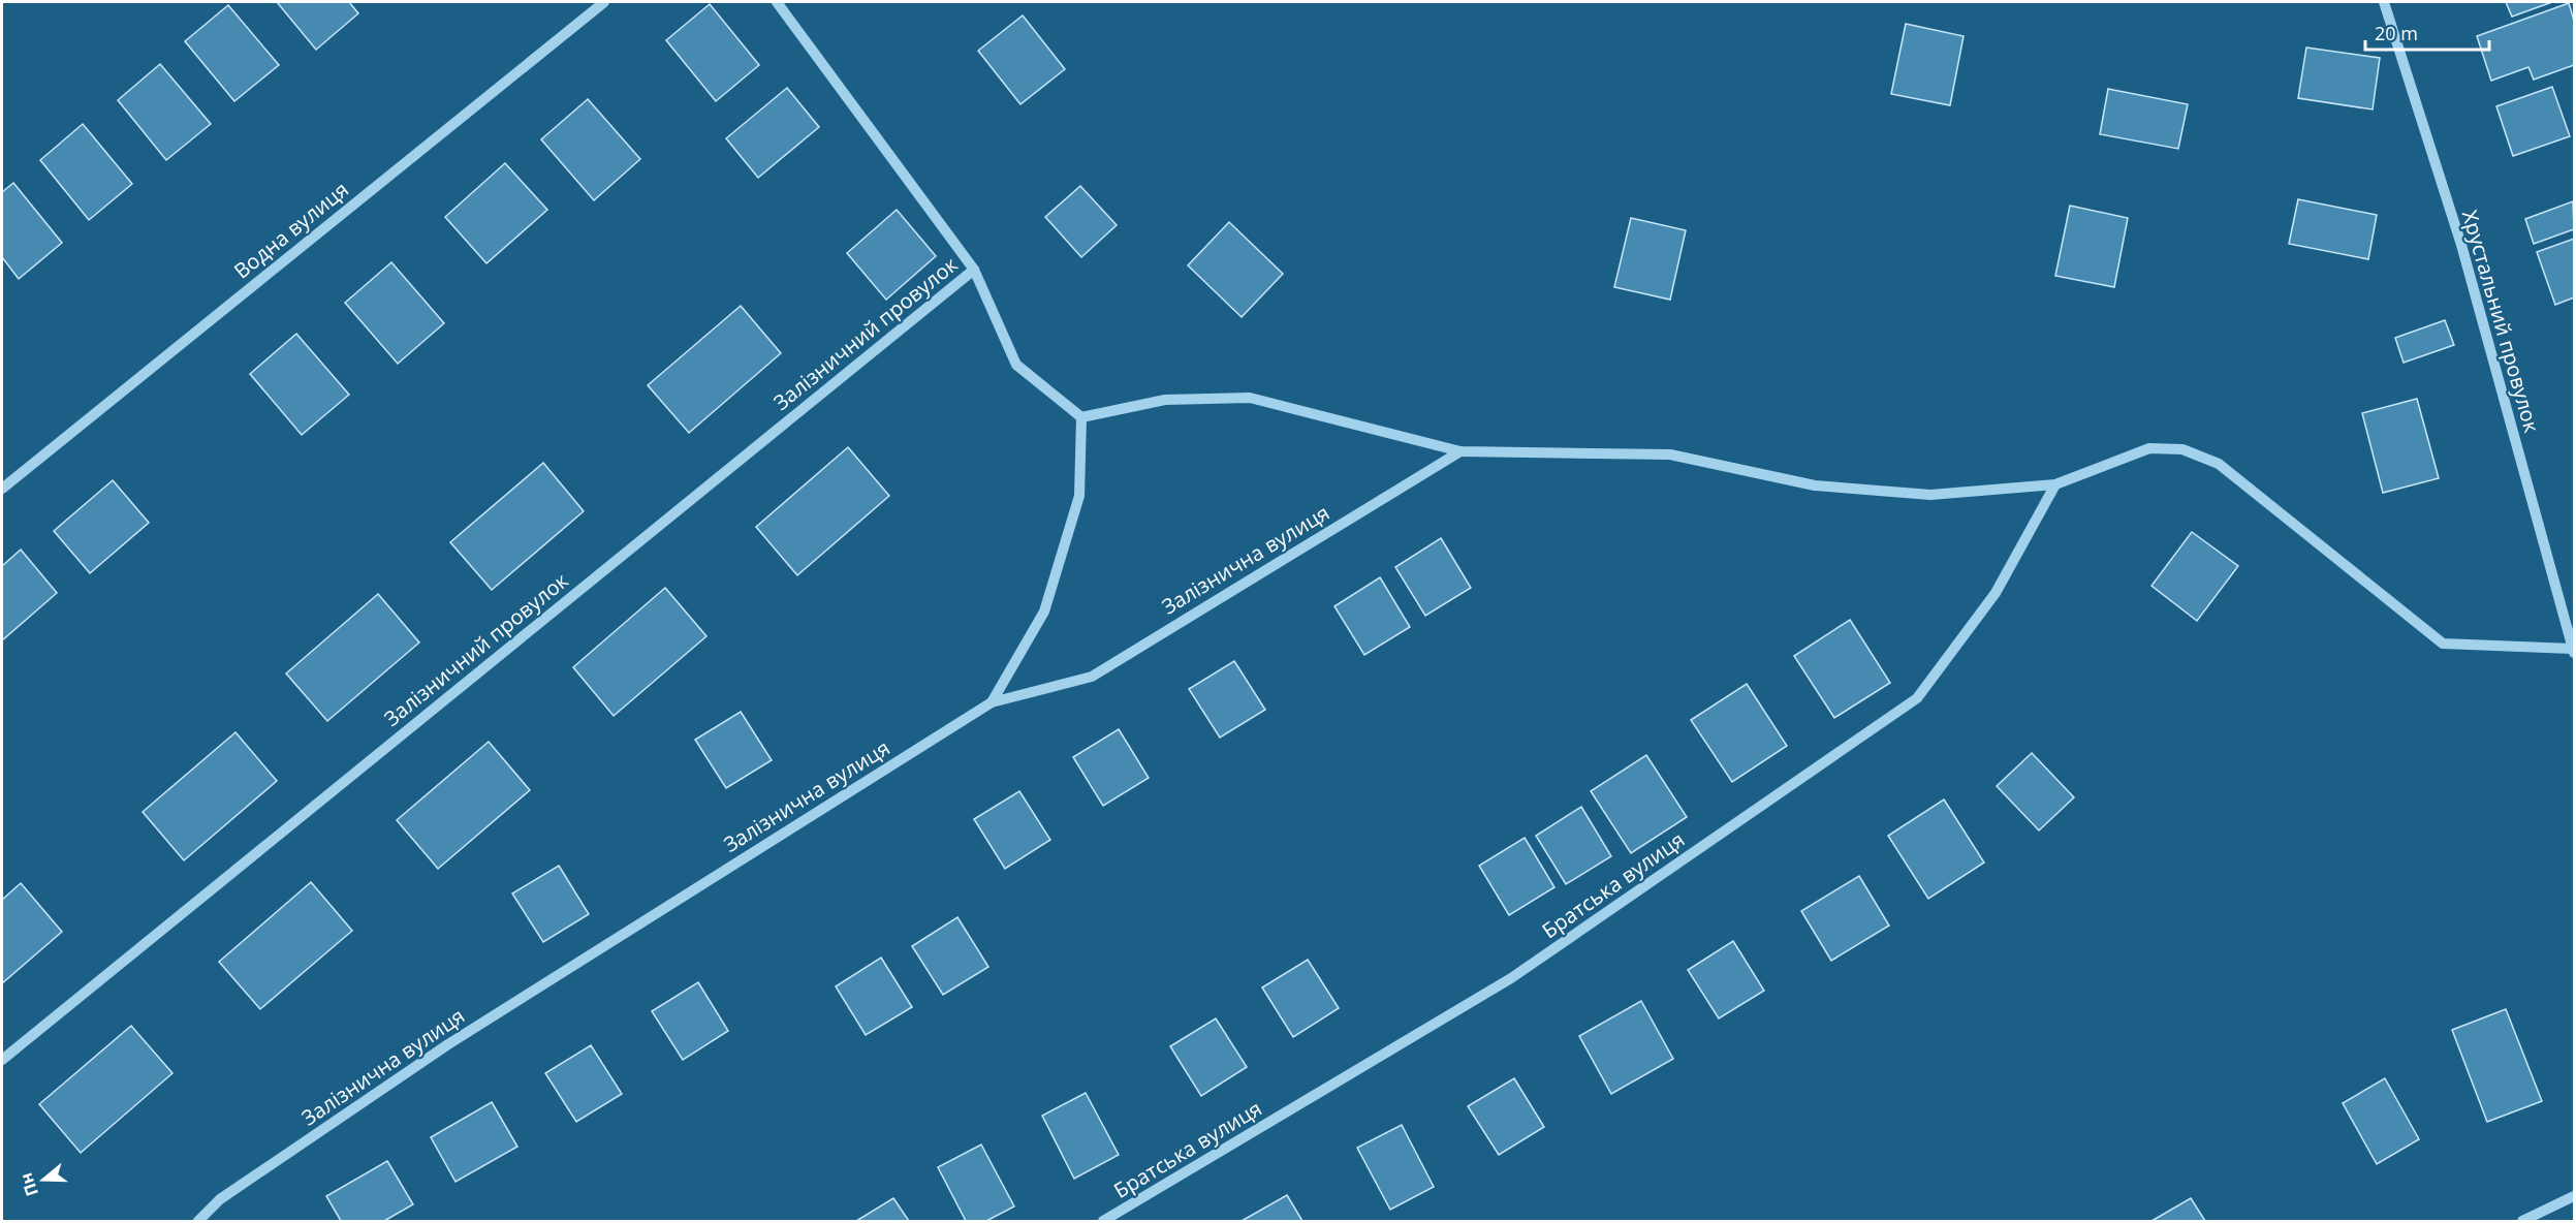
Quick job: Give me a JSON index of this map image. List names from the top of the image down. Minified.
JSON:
{"streets":{"street":["Водна вулиця","Хрустальний провулок","Залізничний провулок","Залізнична вулиця","Братська вулиця"]},"scale_bar":"20 m","north":"left"}
